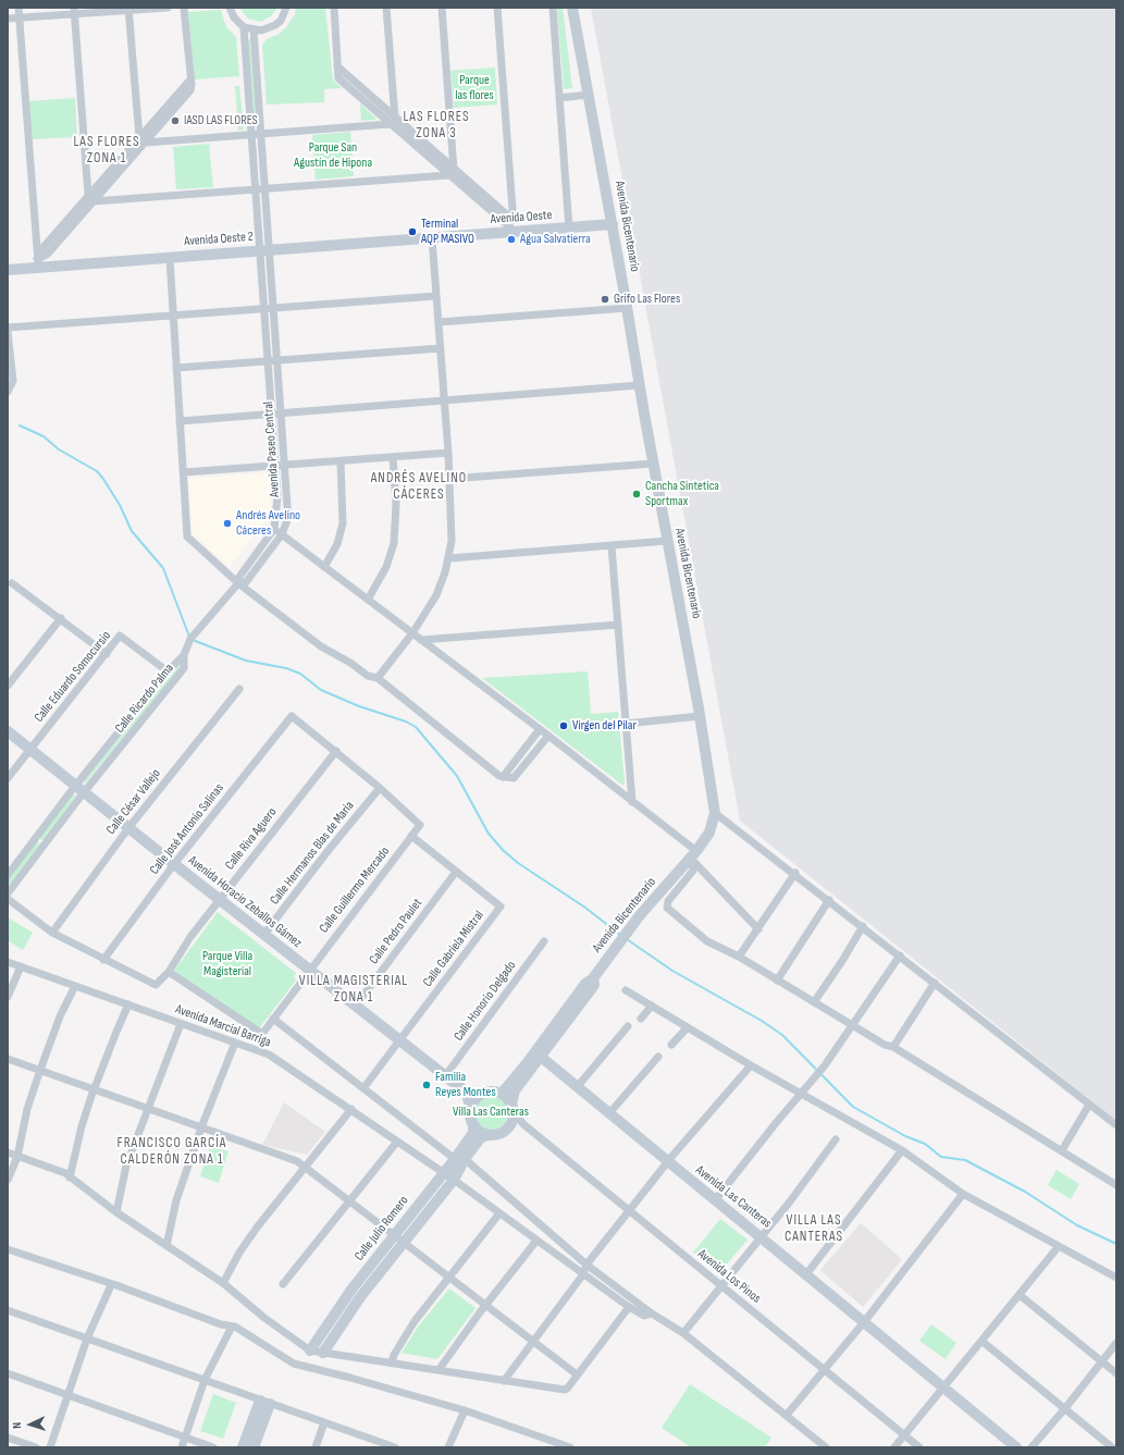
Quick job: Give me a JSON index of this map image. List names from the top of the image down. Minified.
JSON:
{"streets":{"main road":["Avenida Oeste","Avenida Bicentenario","Avenida Oeste 2","Avenida Horacio Zeballos Gámez","Avenida Las Canteras","Calle Julio Romero"],"street":["Avenida Paseo Central","Calle Eduardo Somocursio","Calle Ricardo Palma","Calle César Vallejo","Calle José Antonio Salinas","Calle Riva Aguero","Calle Hermanos Blas de María","Calle Guillermo Mercado","Calle Pedro Paulet","Calle Gabriela Mistral","Calle Honorio Delgado","Avenida Marcial Barriga","Avenida Los Pinos"]},"crossings":[["Avenida Oeste","Avenida Bicentenario"],["Avenida Oeste","Avenida Oeste 2"],["Avenida Bicentenario","Avenida Las Canteras"],["Avenida Bicentenario","Calle Julio Romero"],["Avenida Bicentenario","Avenida Los Pinos"],["Avenida Oeste 2","Avenida Paseo Central"],["Calle Eduardo Somocursio","Calle Ricardo Palma"],["Calle Eduardo Somocursio","Avenida Horacio Zeballos Gámez"],["Calle Ricardo Palma","Avenida Horacio Zeballos Gámez"],["Calle César Vallejo","Avenida Horacio Zeballos Gámez"],["Calle José Antonio Salinas","Calle Riva Aguero"],["Calle José Antonio Salinas","Avenida Horacio Zeballos Gámez"],["Calle Riva Aguero","Calle Guillermo Mercado"],["Calle Riva Aguero","Avenida Horacio Zeballos Gámez"],["Calle Hermanos Blas de María","Calle Guillermo Mercado"],["Calle Hermanos Blas de María","Avenida Horacio Zeballos Gámez"],["Calle Guillermo Mercado","Avenida Horacio Zeballos Gámez"],["Avenida Horacio Zeballos Gámez","Calle Pedro Paulet"],["Avenida Horacio Zeballos Gámez","Calle Gabriela Mistral"],["Avenida Horacio Zeballos Gámez","Calle Honorio Delgado"],["Calle Pedro Paulet","Calle Gabriela Mistral"],["Avenida Marcial Barriga","Calle Julio Romero"],["Calle Julio Romero","Avenida Los Pinos"]],"districts":["LAS FLORES ZONA 3","LAS FLORES ZONA 1","ANDRÉS AVELINO CÁCERES","VILLA MAGISTERIAL ZONA 1","FRANCISCO GARCÍA CALDERÓN ZONA 1","VILLA LAS CANTERAS"],"parks":["Parque las flores","Parque San Agustín de Hipona","Parque Villa Magisterial","Villa Las Canteras"],"places":["IASD LAS FLORES","Terminal AQP MASIVO","Agua Salvatierra","Grifo Las Flores","Cancha Sintetica Sportmax","Andrés Avelino Cáceres","Virgen del Pilar","Familia Reyes Montes"],"north":"left"}
